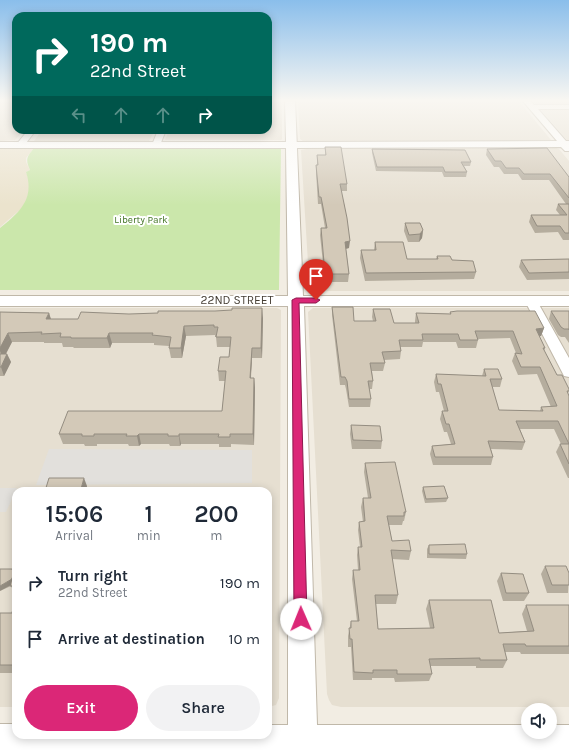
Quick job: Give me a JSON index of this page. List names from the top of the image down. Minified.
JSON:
{"streets":{"street":["22ND STREET"]},"parks":["Liberty Park"],"page":{"turn":["190 m","22nd Street"],"eta":["15:06","Arrival","1","min","200","m"],"list":[{"name":"Turn right","note":"22nd Street","value":"190 m"},{"name":"Arrive at destination","value":"10 m"}],"buttons":["Exit","Share"]}}
